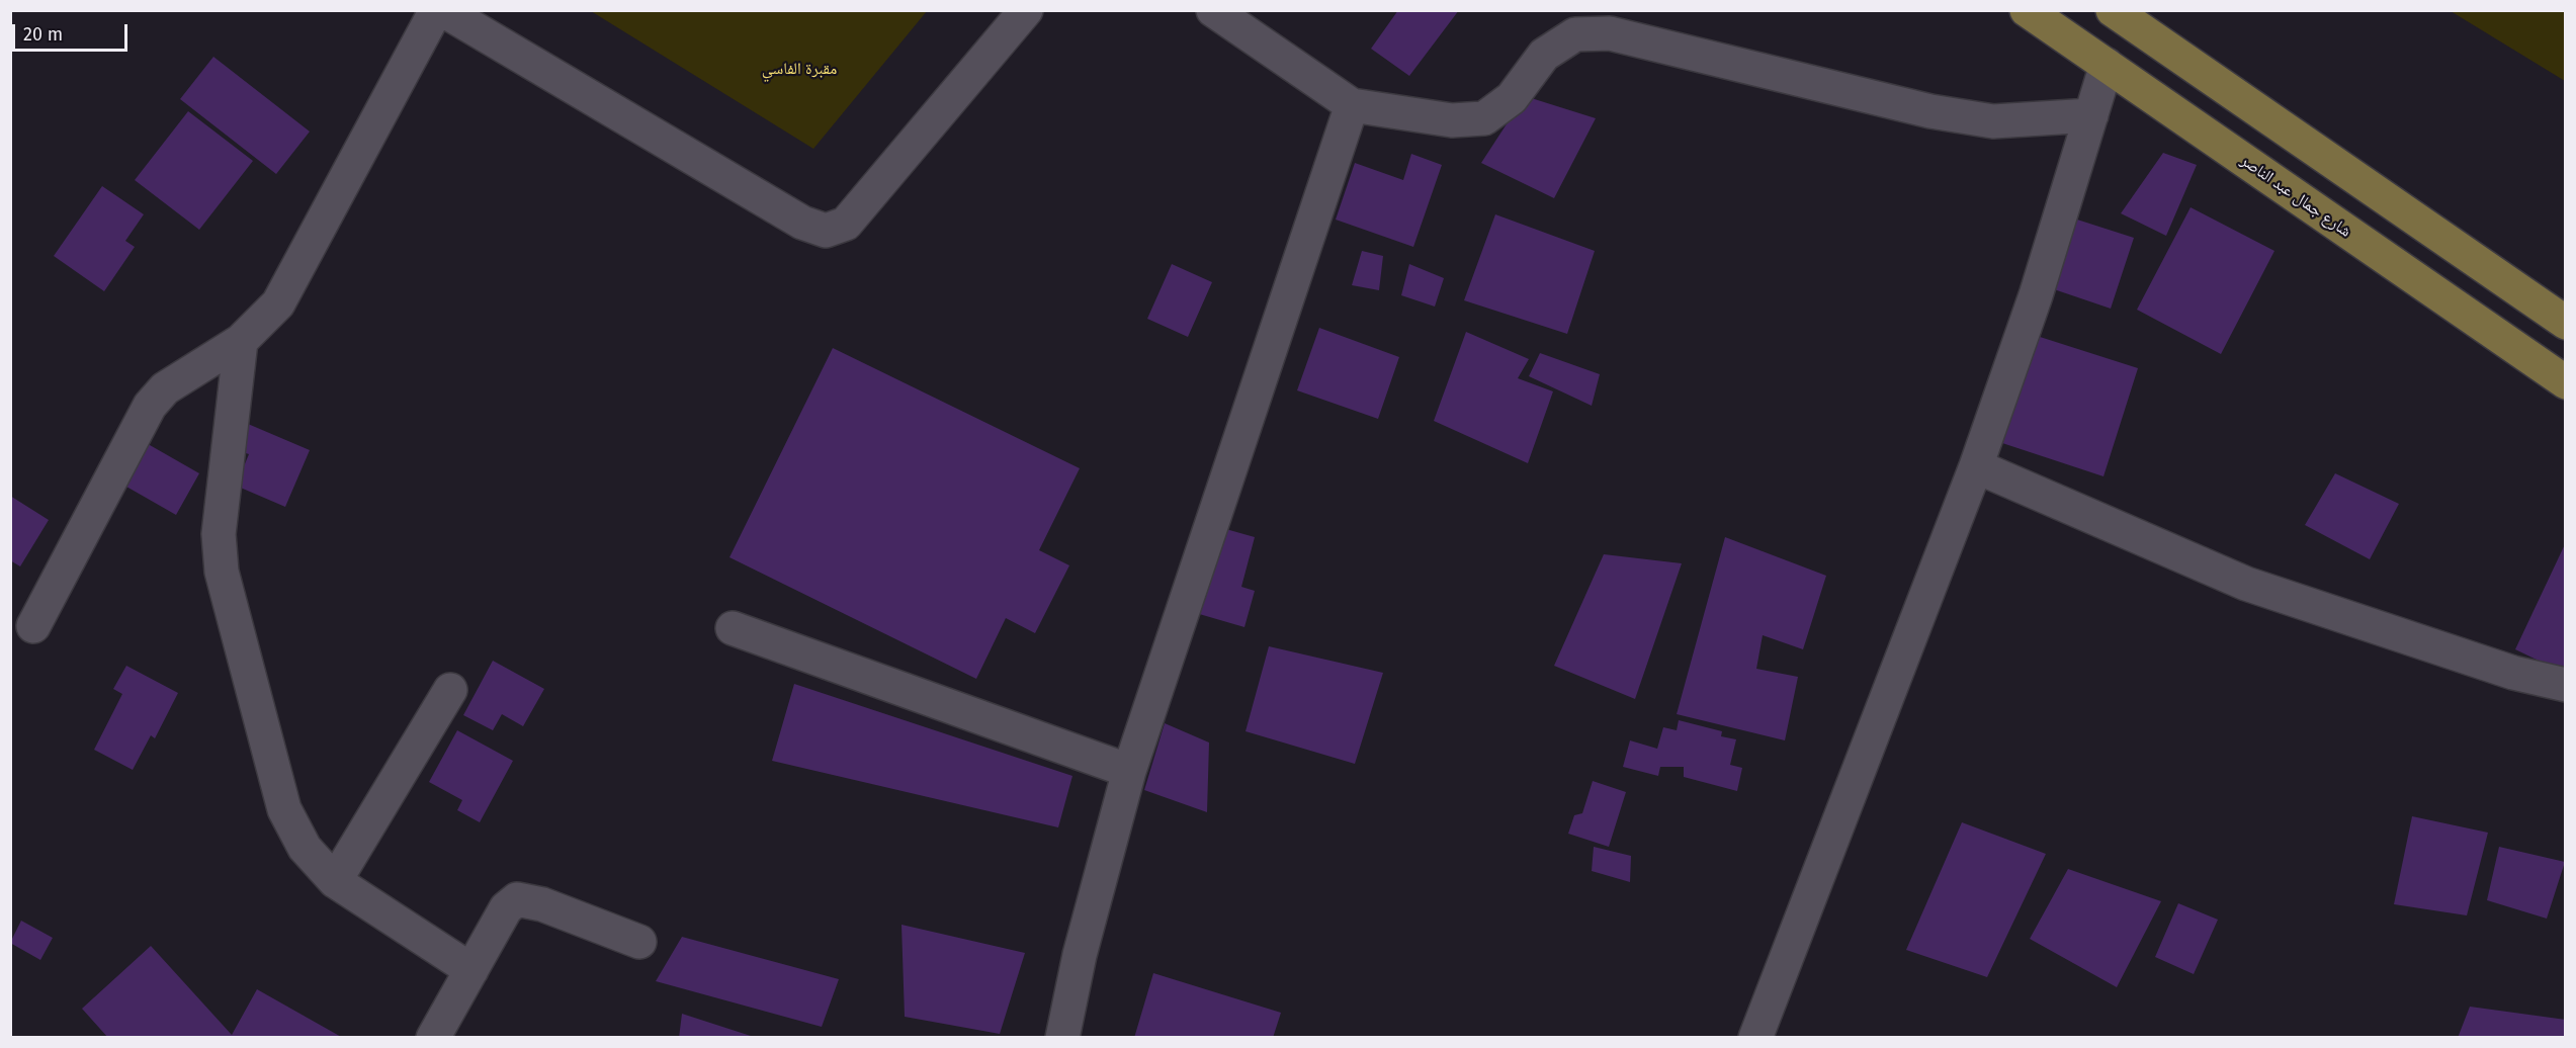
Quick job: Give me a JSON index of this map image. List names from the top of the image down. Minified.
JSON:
{"streets":{"main road":["شارع جمال عبد الناصر"]},"parks":["مقبرة الفاسي"],"scale_bar":"20 m"}
